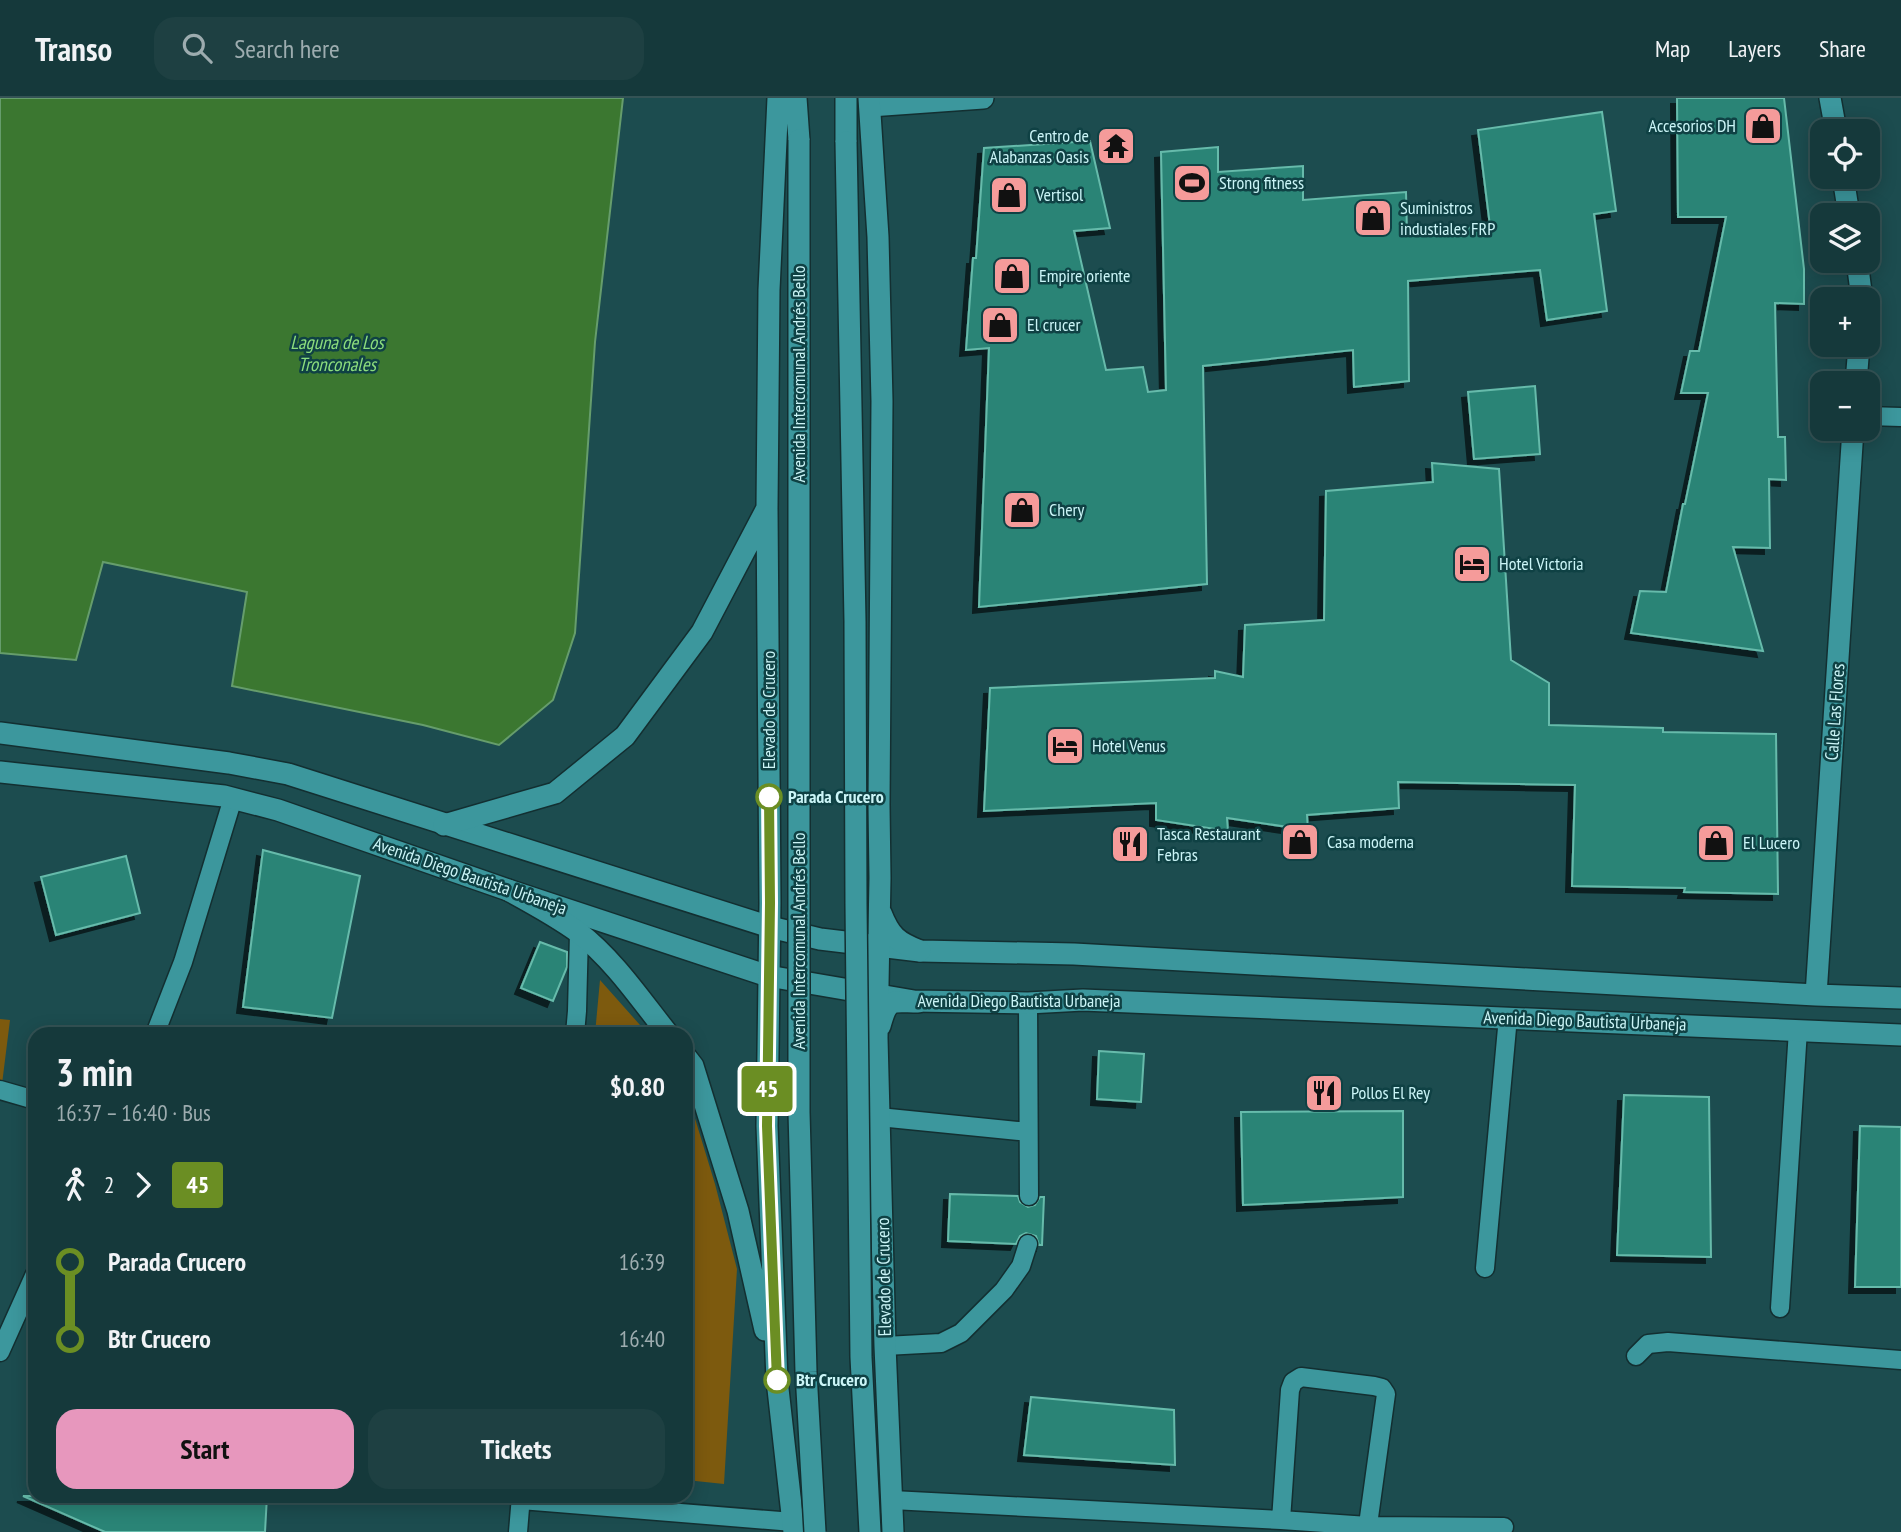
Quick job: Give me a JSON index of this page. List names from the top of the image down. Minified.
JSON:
{"streets":{"main road":["Avenida Intercomunal Andrés Bello","Elevado de Crucero","Calle Las Flores","Avenida Diego Bautista Urbaneja"]},"crossings":[["Elevado de Crucero","Avenida Diego Bautista Urbaneja"],["Calle Las Flores","Avenida Diego Bautista Urbaneja"]],"water":["Laguna de Los Tronconales"],"places":{"shop":["Accesorios DH","Vertisol","Suministros industiales FRP","Empire oriente","El crucer","Chery","Casa moderna","El Lucero"],"temple":["Centro de Alabanzas Oasis"],"sports":["Strong fitness"],"hotel":["Hotel Victoria","Hotel Venus"],"other":["Parada Crucero","Btr Crucero"],"restaurant":["Tasca Restaurant Febras","Pollos El Rey"]},"lines":["bus line 45"],"page":{"header":"Transo","search":"Search here","nav":["Map","Layers","Share"],"on_map":"45","map_buttons":["+","−"],"heading":["3 min","16:37 – 16:40 · Bus","$0.80"],"legs":["2","45"],"list":[{"name":"Parada Crucero","value":"16:39"},{"name":"Btr Crucero","value":"16:40"}],"buttons":["Start","Tickets"]}}
